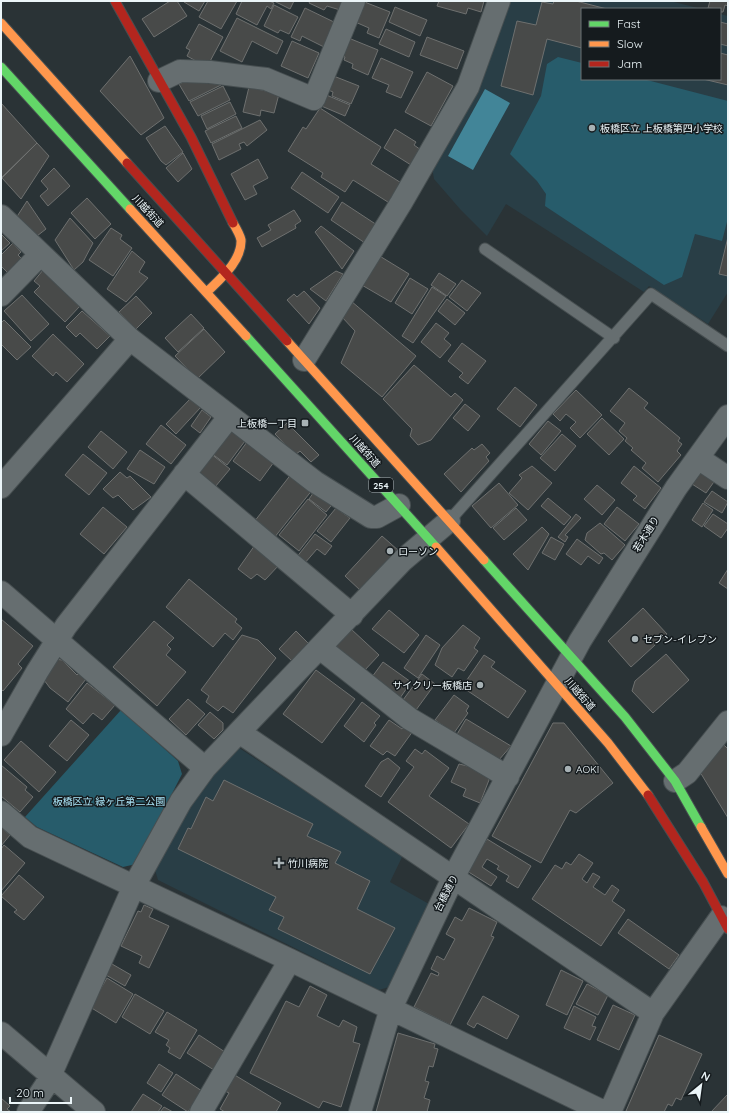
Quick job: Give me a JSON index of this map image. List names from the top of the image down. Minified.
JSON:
{"streets":{"main road":["川越街道","254"],"street":["若木通り","台橋通り"]},"crossings":[["川越街道","若木通り"],["川越街道","台橋通り"],["若木通り","台橋通り"]],"parks":["板橋区立 緑ヶ丘第二公園"],"places":{"other":["板橋区立 上板橋第四小学校","ローソン","セブン-イレブン","サイクリー板橋店","AOKI"],"transit":["上板橋一丁目"],"health":["竹川病院"]},"legend":["Fast","Slow","Jam"],"scale_bar":"20 m","north":"top right"}
